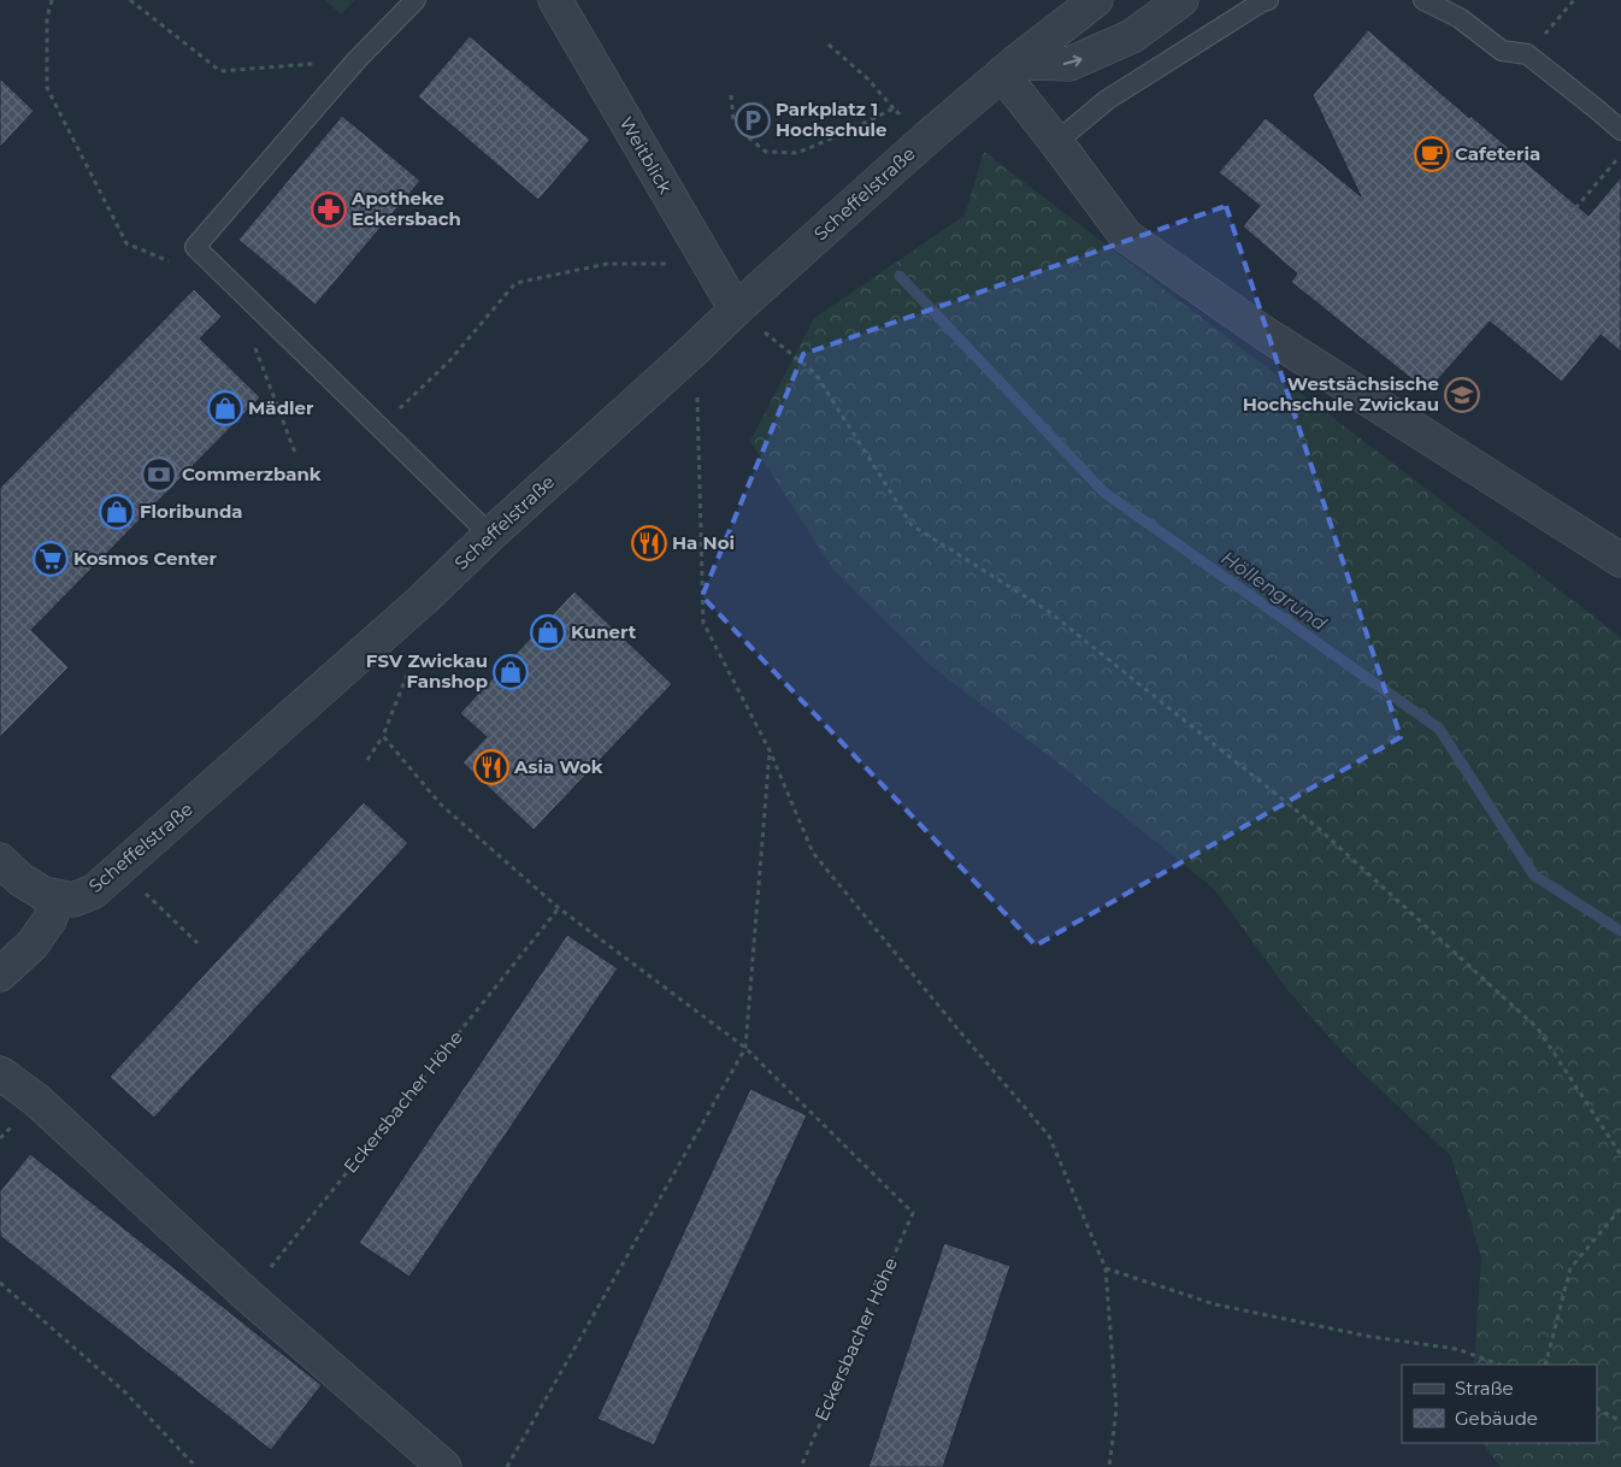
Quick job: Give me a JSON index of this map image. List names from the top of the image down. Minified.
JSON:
{"streets":{"street":["Weitblick","Scheffelstraße"],"path":["Eckersbacher Höhe"]},"crossings":[["Weitblick","Scheffelstraße"]],"water":["Höllengrund"],"places":{"parking":["Parkplatz 1 Hochschule"],"cafe":["Cafeteria"],"pharmacy":["Apotheke Eckersbach"],"school or university":["Westsächsische Hochschule Zwickau"],"shop":["Mädler","Floribunda","Kunert","FSV Zwickau Fanshop"],"bank":["Commerzbank"],"restaurant":["Ha Noi","Asia Wok"],"supermarket":["Kosmos Center"]},"legend":["Straße","Gebäude"]}
